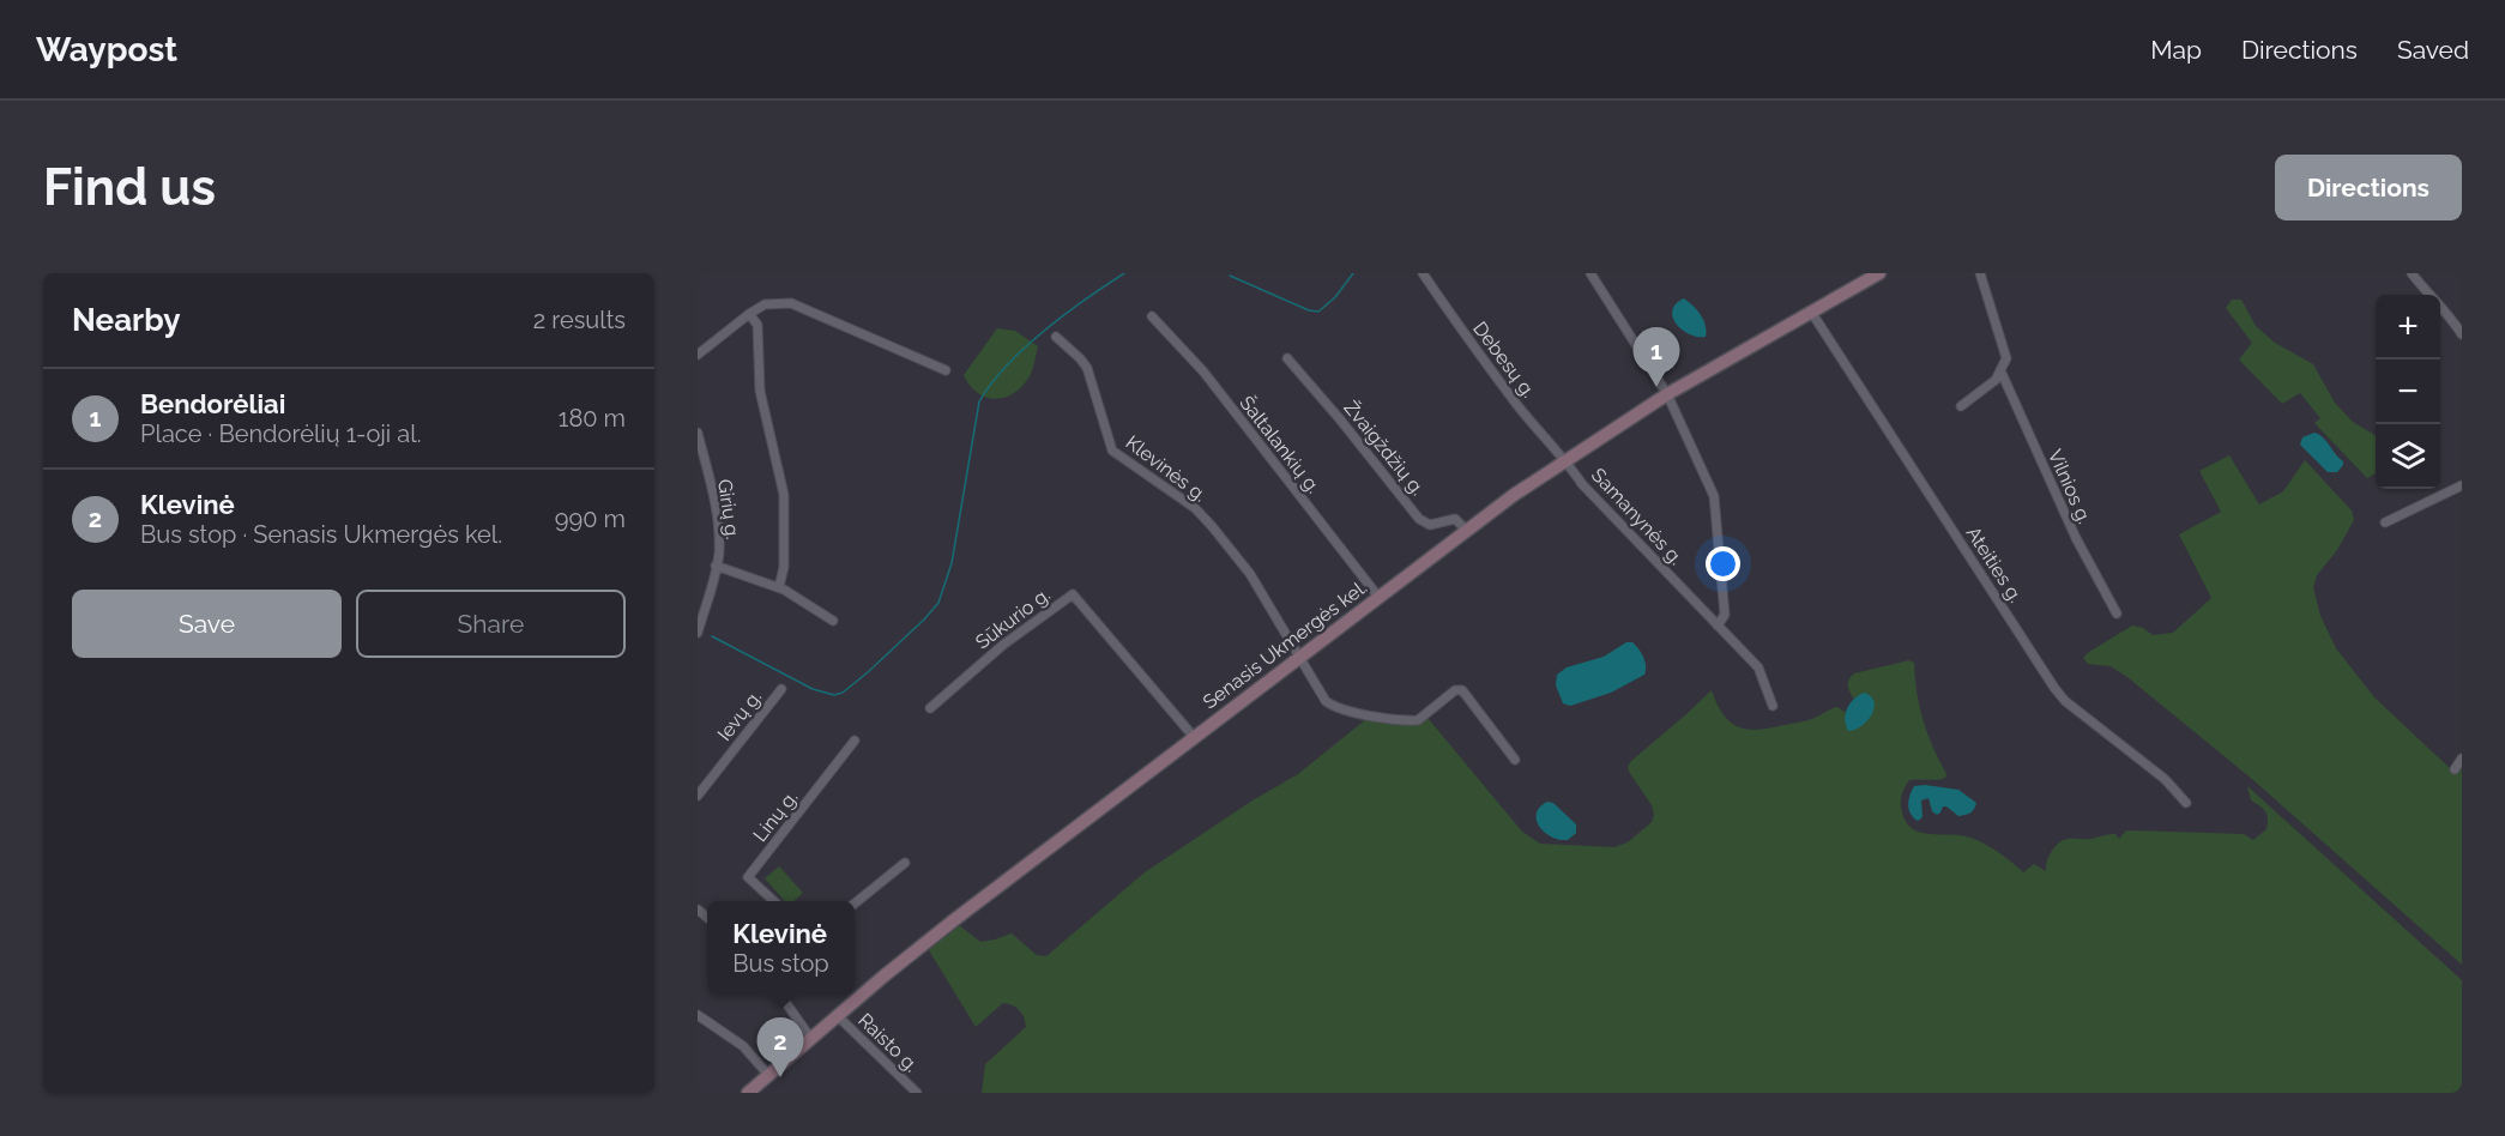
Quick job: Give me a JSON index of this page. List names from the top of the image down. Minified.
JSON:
{"streets":{"main road":["Senasis Ukmergės kel."],"street":["Debesų g.","Šaltalankių g.","Žvaigždžių g.","Klevinės g.","Vilnios g.","Girių g.","Samanynės g.","Ateities g.","Sūkurio g.","Ievų g.","Linų g.","Raisto g."]},"crossings":[["Debesų g.","Samanynės g."],["Debesų g.","Senasis Ukmergės kel."],["Šaltalankių g.","Senasis Ukmergės kel."],["Žvaigždžių g.","Senasis Ukmergės kel."],["Klevinės g.","Senasis Ukmergės kel."],["Samanynės g.","Senasis Ukmergės kel."],["Ateities g.","Senasis Ukmergės kel."],["Sūkurio g.","Senasis Ukmergės kel."],["Senasis Ukmergės kel.","Raisto g."]],"page":{"header":"Waypost","nav":["Map","Directions","Saved"],"buttons":["Directions",["Save","Share"]],"title":"Find us","heading":["Nearby","2 results"],"map_buttons":["+","−"],"pins":["1","2"],"list":[{"mark":"1","name":"Bendorėliai","note":"Place · Bendorėlių 1-oji al.","value":"180 m"},{"mark":"2","name":"Klevinė","note":"Bus stop · Senasis Ukmergės kel.","value":"990 m"}],"popup":["Klevinė","Bus stop"]}}
